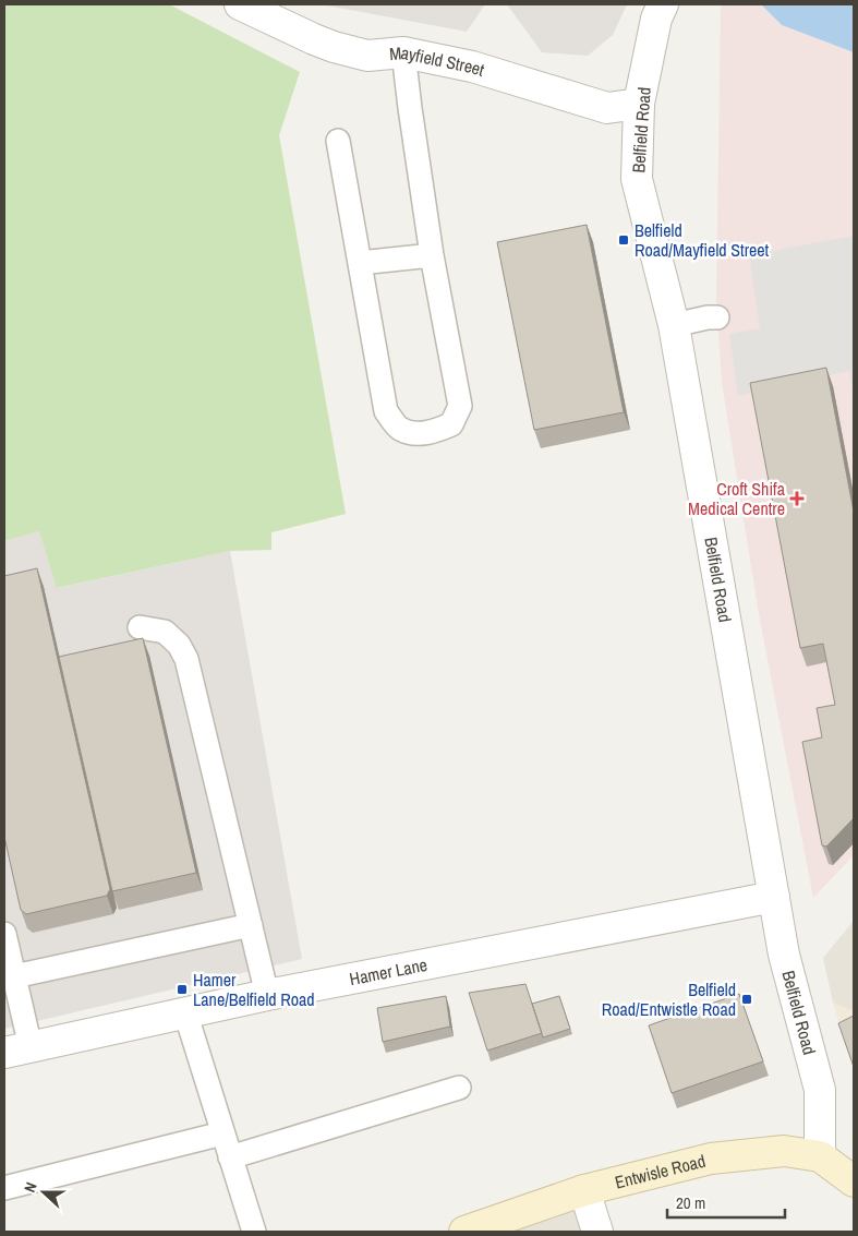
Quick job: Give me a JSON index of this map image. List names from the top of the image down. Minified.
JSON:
{"streets":{"main road":["Entwisle Road"],"street":["Mayfield Street","Belfield Road","Hamer Lane"]},"crossings":[["Mayfield Street","Belfield Road"],["Belfield Road","Hamer Lane"],["Belfield Road","Entwisle Road"]],"places":{"transit":["Belfield Road/Mayfield Street","Hamer Lane/Belfield Road","Belfield Road/Entwistle Road"],"health":["Croft Shifa Medical Centre"]},"scale_bar":"20 m","north":"left"}
